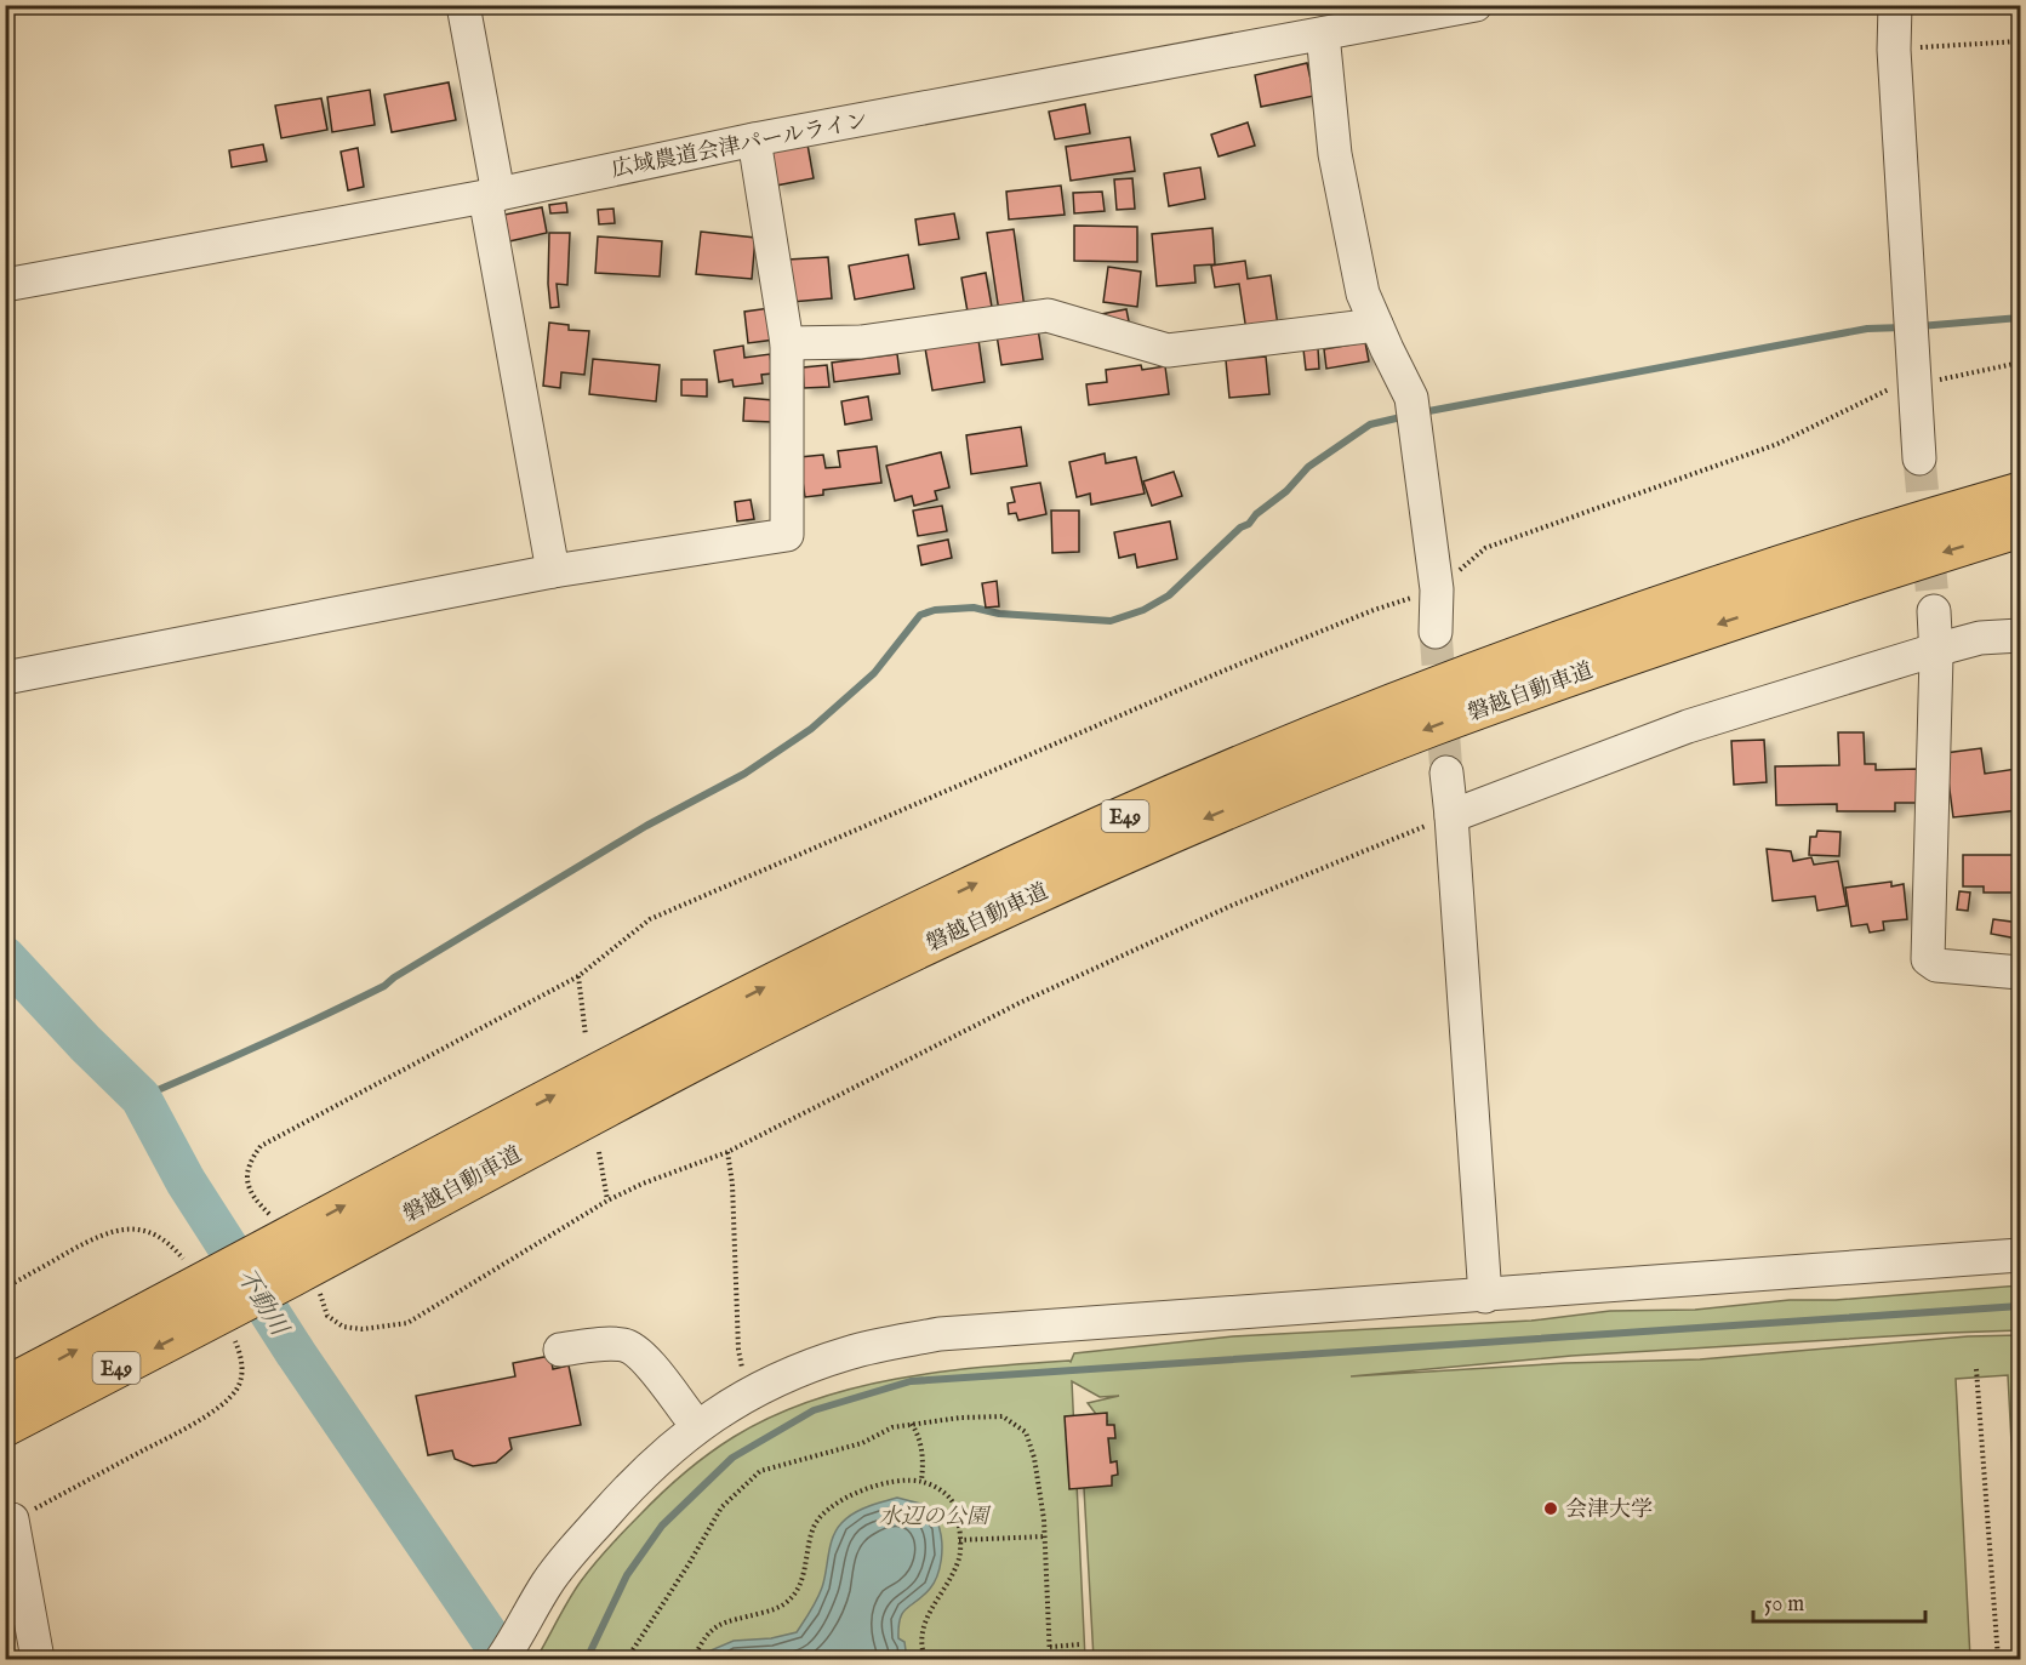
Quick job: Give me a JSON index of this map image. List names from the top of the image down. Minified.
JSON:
{"streets":{"highway":["磐越自動車道","E49"],"street":["広域農道会津パールライン"]},"water":["不動川"],"parks":["水辺の公園"],"places":["会津大学"],"scale_bar":"50 m"}
